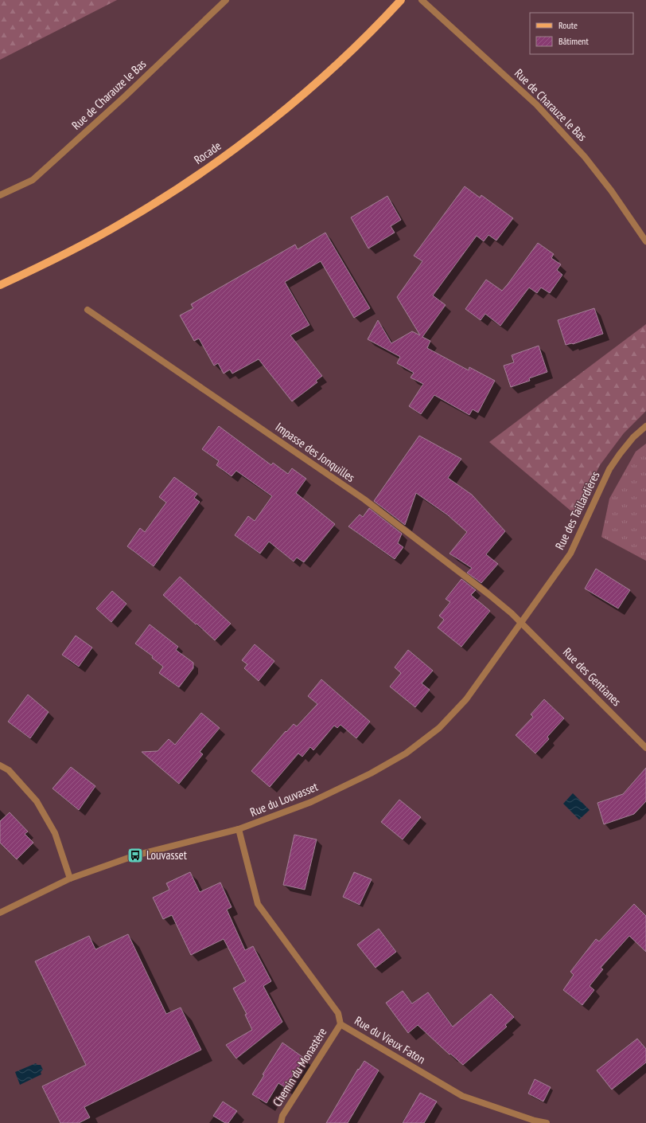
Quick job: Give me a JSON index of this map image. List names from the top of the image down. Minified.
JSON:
{"streets":{"main road":["Rocade"],"street":["Rue de Charauze le Bas","Impasse des Jonquilles","Rue des Taillardières","Rue des Gentianes","Rue du Louvasset","Rue du Vieux Faton","Chemin du Monastère"]},"crossings":[["Impasse des Jonquilles","Rue des Taillardières"],["Impasse des Jonquilles","Rue des Gentianes"],["Impasse des Jonquilles","Rue du Louvasset"],["Rue des Taillardières","Rue des Gentianes"],["Rue des Taillardières","Rue du Louvasset"],["Rue des Gentianes","Rue du Louvasset"],["Rue du Louvasset","Rue du Vieux Faton"],["Rue du Vieux Faton","Chemin du Monastère"]],"places":{"bus stop":["Louvasset"]},"legend":["Route","Bâtiment"]}
